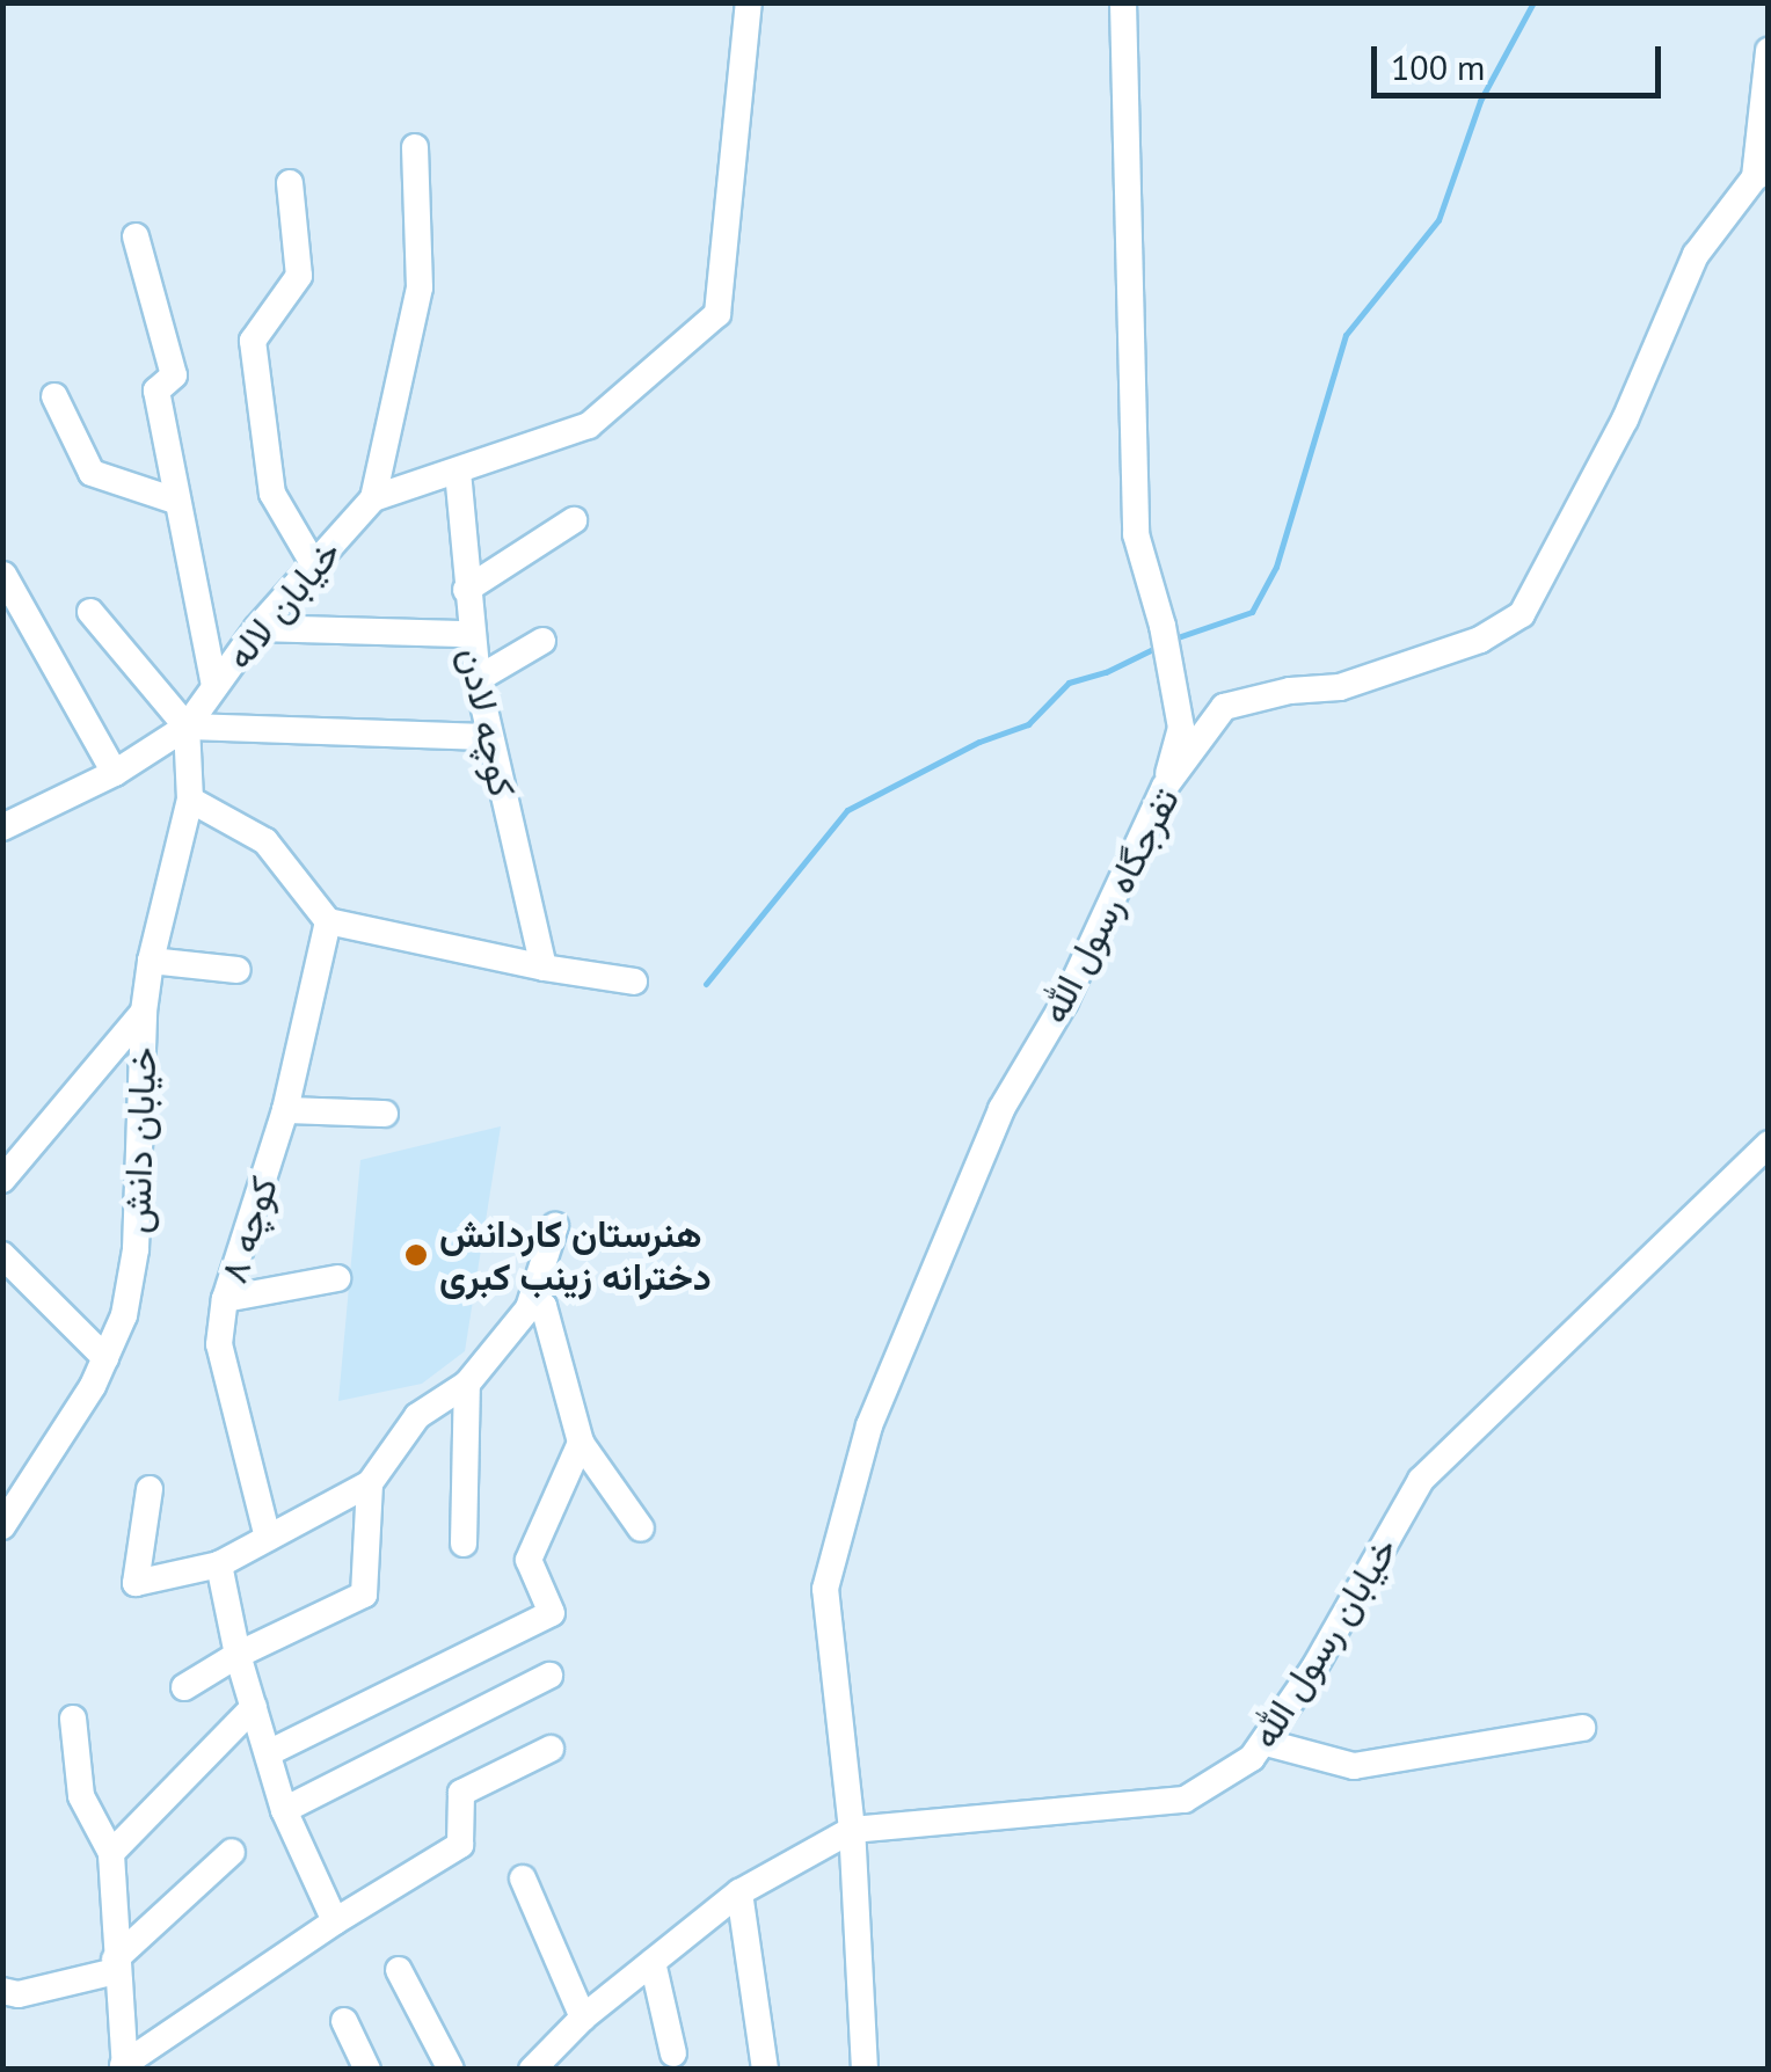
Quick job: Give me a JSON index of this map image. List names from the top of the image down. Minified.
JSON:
{"streets":{"street":["خیابان لاله","کوچه لادن","تفرجگاه رسول الله","خیابان دانش","کوچه ۸","خیابان رسول الله"]},"crossings":[["خیابان لاله","کوچه لادن"],["خیابان لاله","خیابان دانش"],["تفرجگاه رسول الله","خیابان رسول الله"]],"places":["هنرستان کاردانش دخترانه زینب کبری"],"scale_bar":"100 m"}
